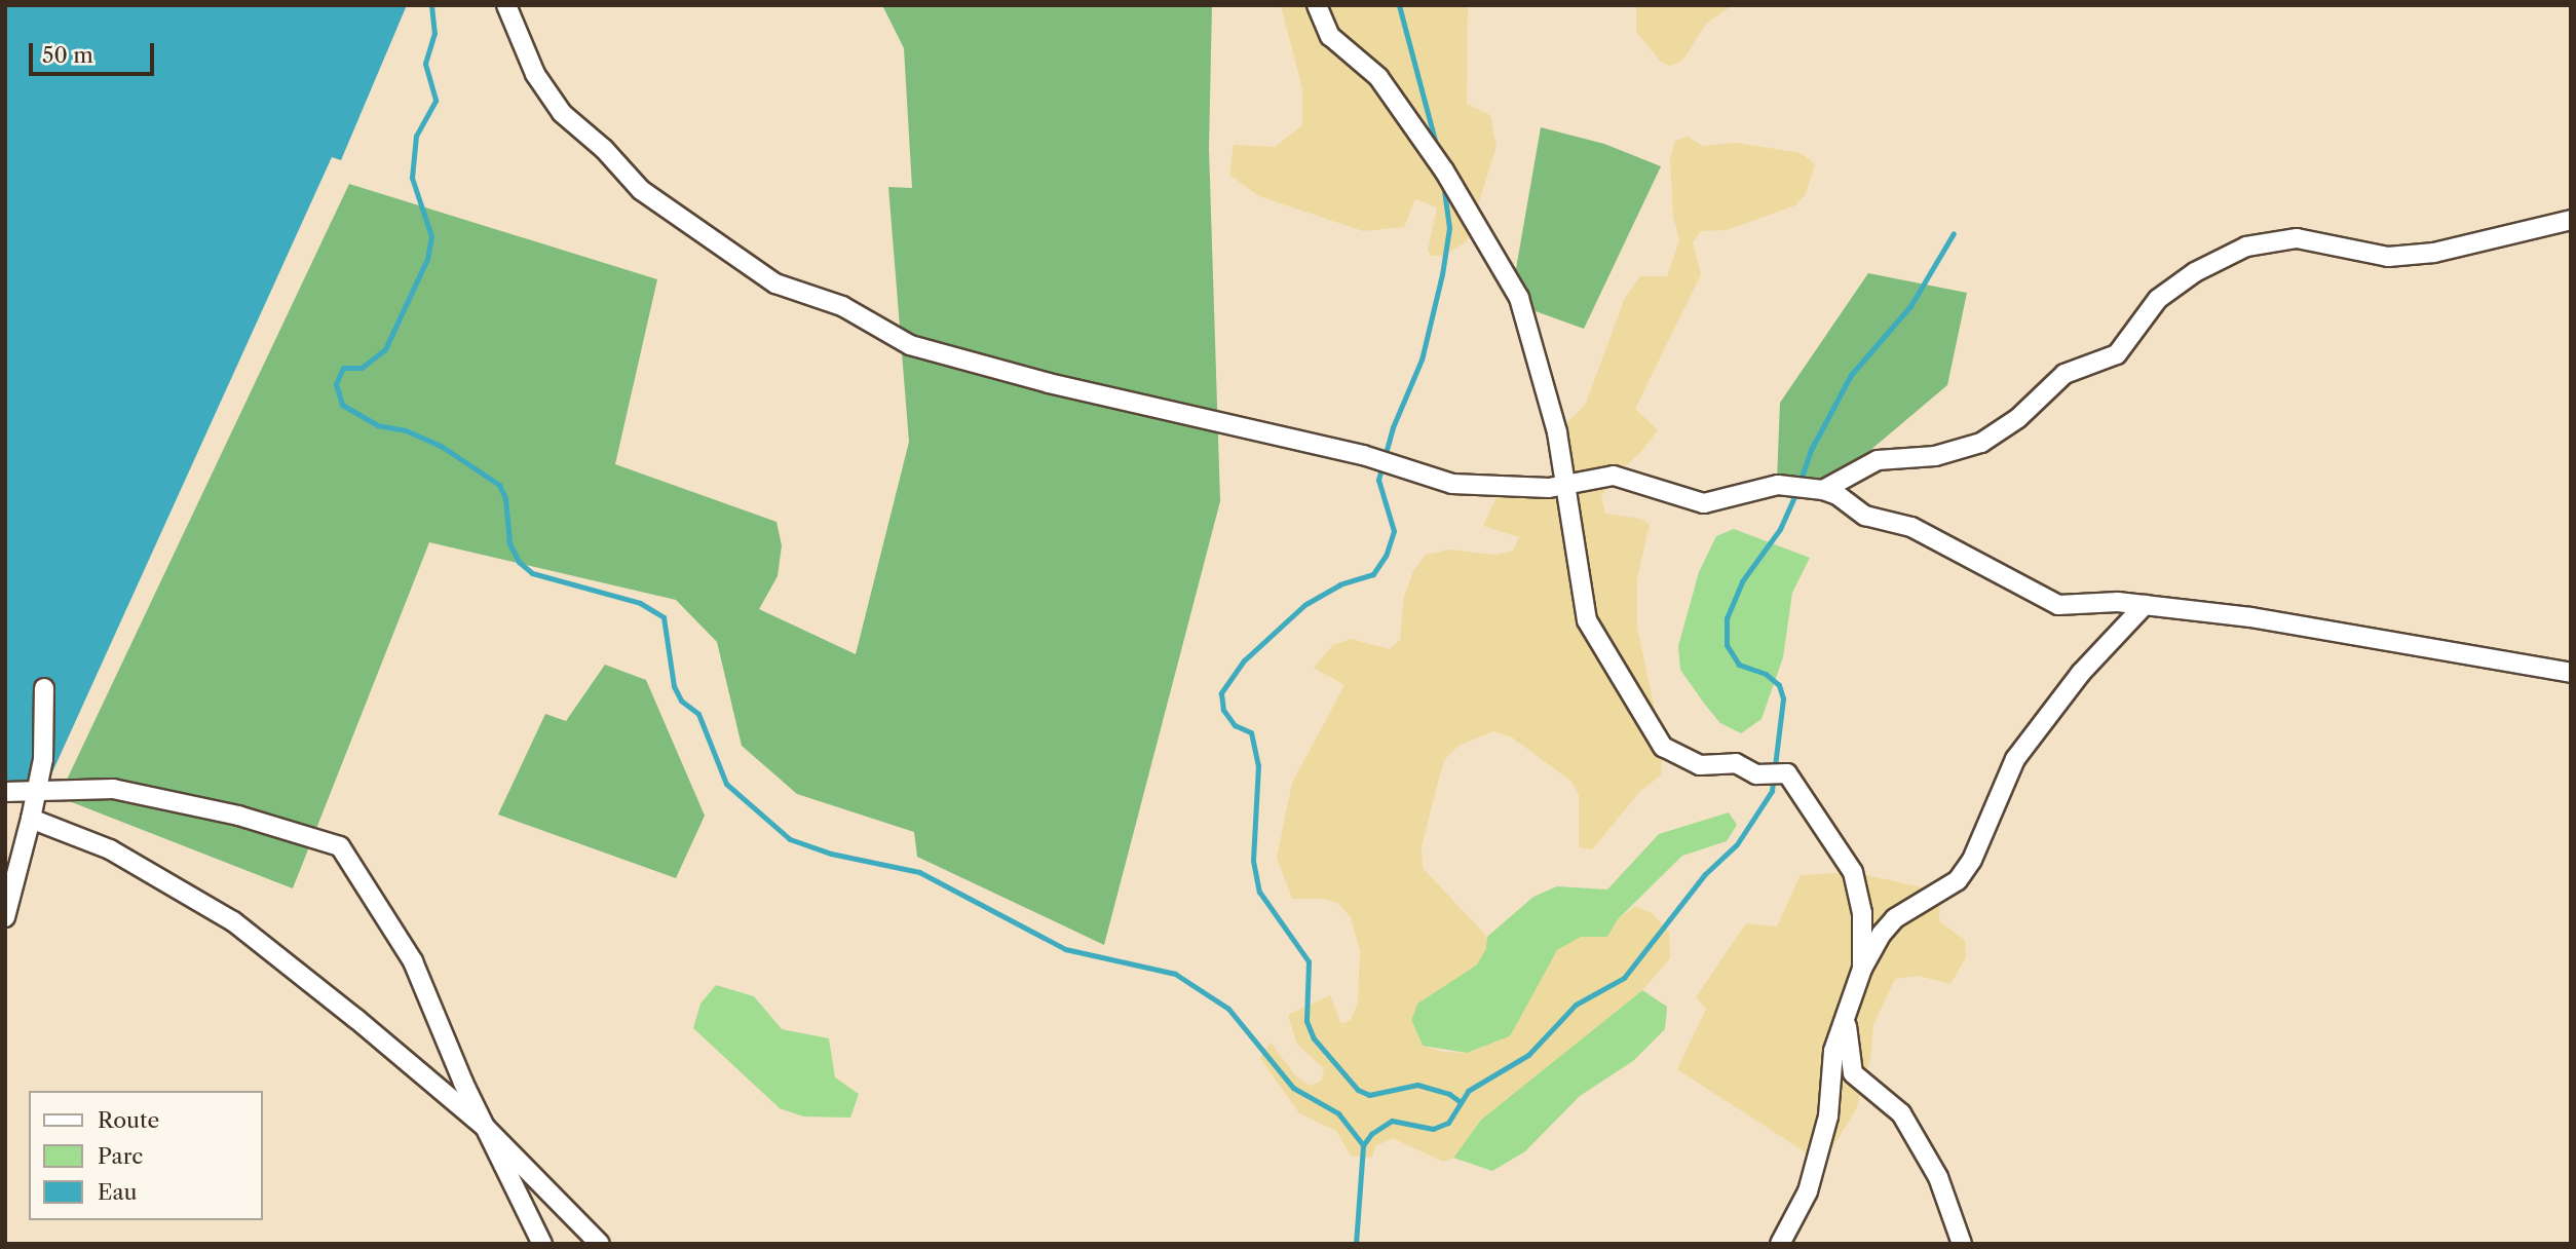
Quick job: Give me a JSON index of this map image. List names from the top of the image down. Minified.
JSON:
{"legend":["Route","Parc","Eau"],"scale_bar":"50 m"}
